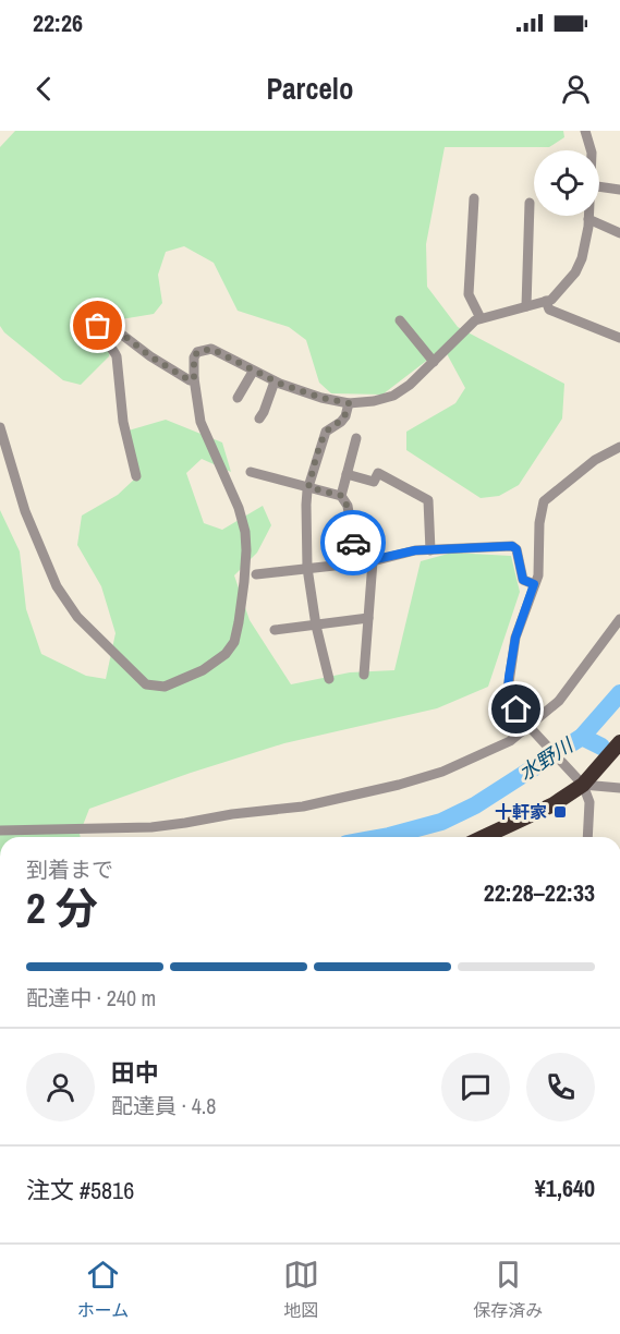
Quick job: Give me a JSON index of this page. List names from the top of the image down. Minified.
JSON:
{"water":["水野川"],"places":{"transit":["十軒家"]},"page":{"status":"22:26","header":"Parcelo","heading":["2 分","到着まで","22:28–22:33"],"panel":["田中","配達員 · 4.8","注文 #5816","¥1,640"],"bar":"配達中 · 240 m","tabs":["ホーム","地図","保存済み"]}}
